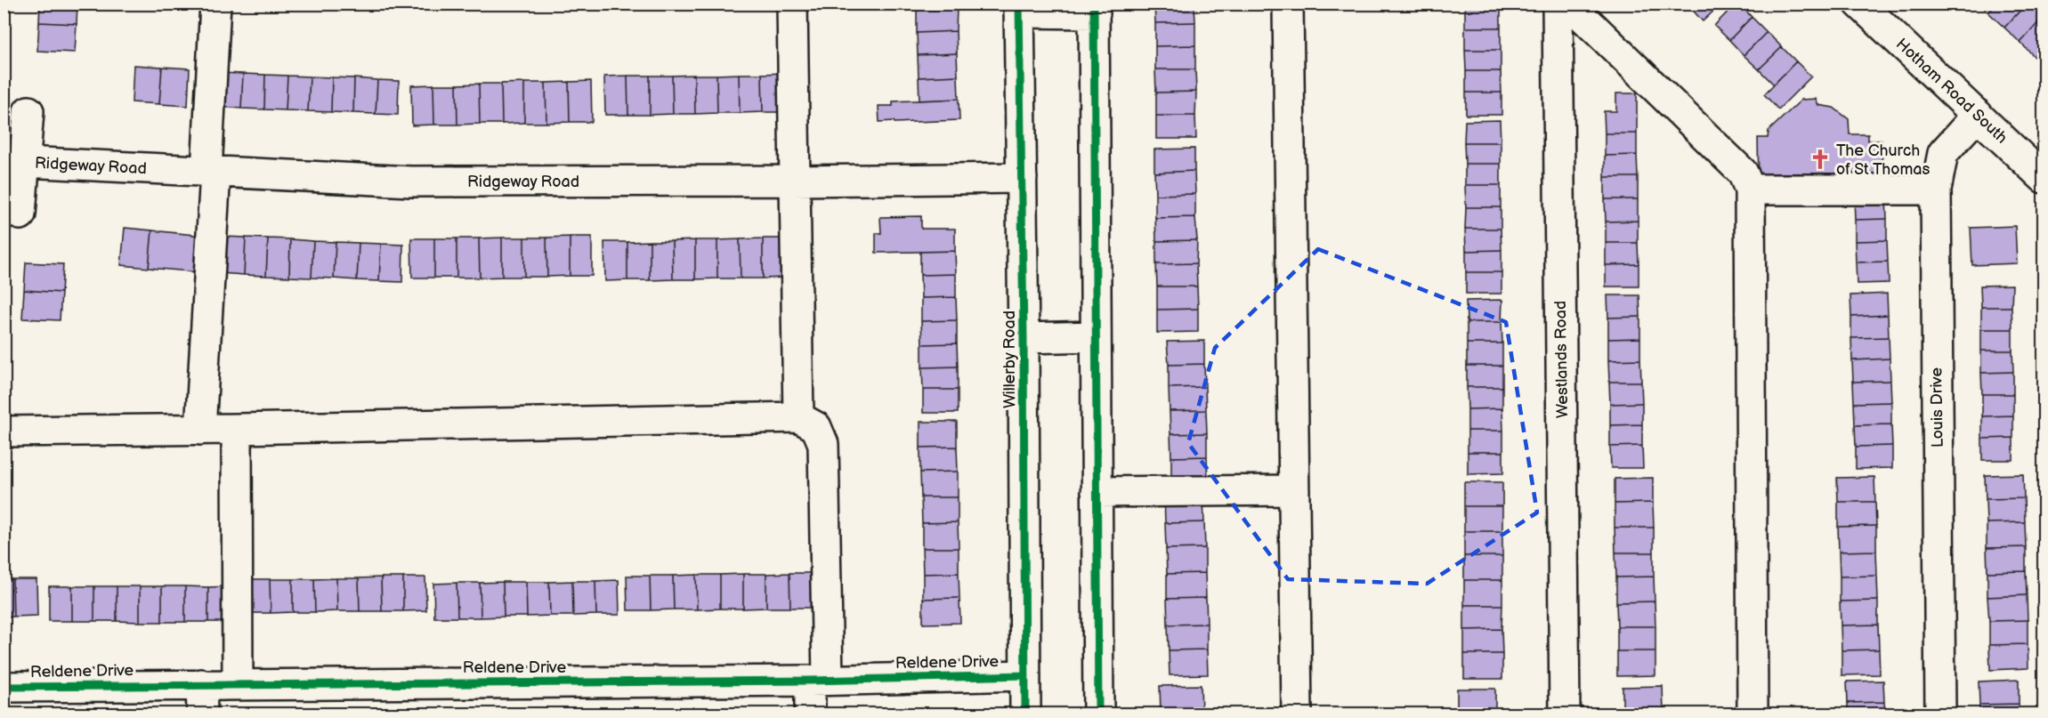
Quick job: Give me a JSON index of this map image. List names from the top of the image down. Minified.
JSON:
{"streets":{"street":["Hotham Road South","Ridgeway Road","Willerby Road","Westlands Road","Louis Drive","Reldene Drive"]},"crossings":[["Hotham Road South","Louis Drive"],["Ridgeway Road","Willerby Road"],["Willerby Road","Reldene Drive"]],"places":{"church":["The Church of St Thomas"]}}
